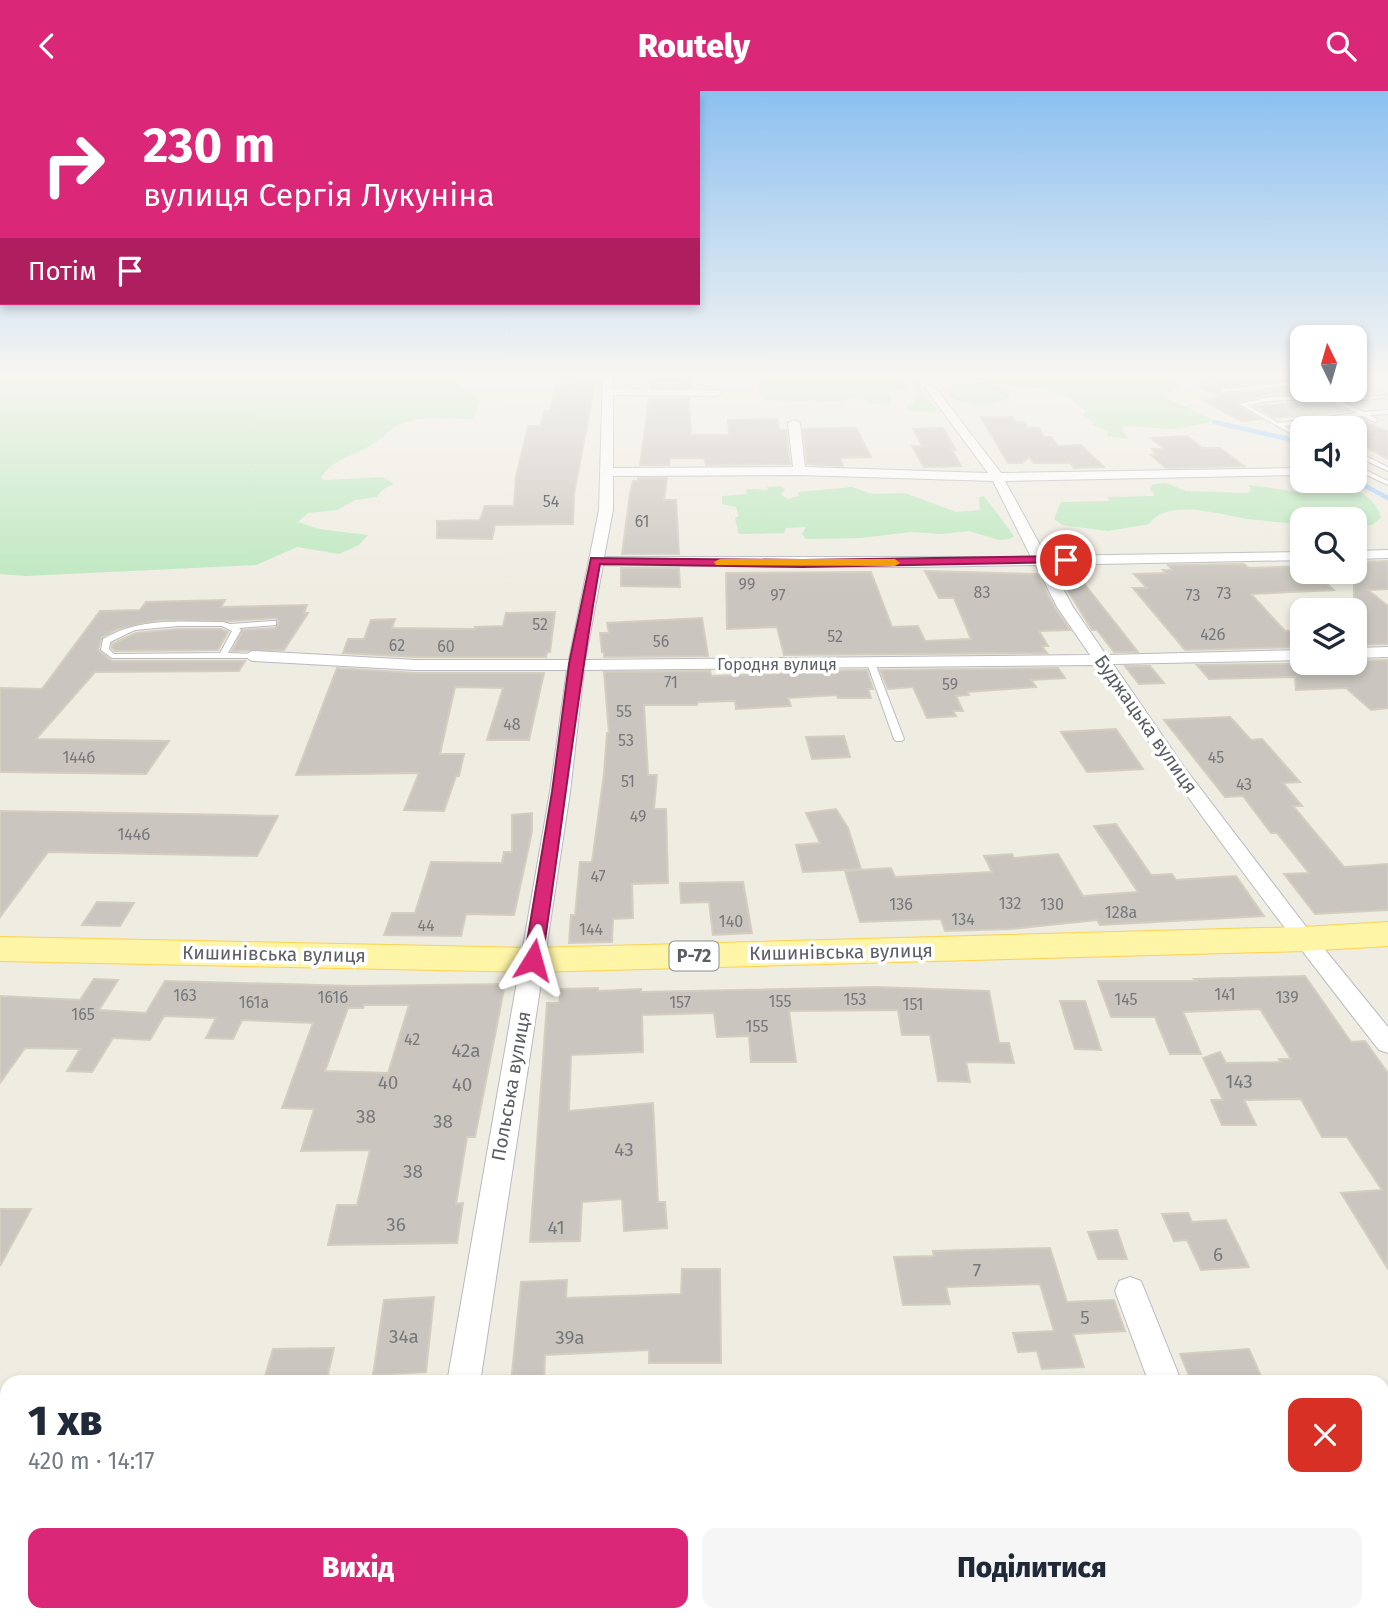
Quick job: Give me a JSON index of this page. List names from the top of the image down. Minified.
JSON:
{"streets":{"main road":["Кишинівська вулиця","Р-72"],"street":["Городня вулиця","Буджацька вулиця","Польська вулиця"]},"crossings":[["Городня вулиця","Буджацька вулиця"],["Городня вулиця","Польська вулиця"],["Буджацька вулиця","Кишинівська вулиця"],["Кишинівська вулиця","Польська вулиця"]],"house_numbers":["54","61","99","83","73","97","73","52","42б","52","56","62","60","71","59","55","48","53","144б","45","51","43","49","144б","47","132","136","130","128а","134","140","44","144","141","163","161б","139","153","145","155","161а","157","151","165","155","42","42а","143","40","40","38","38","43","38","36","41","6","7","5","34а","39а"],"north":"top","page":{"header":"Routely","turn":["230 m","вулиця Сергія Лукуніна"],"then":"Потім","heading":["1 хв","420 m · 14:17"],"buttons":["Вихід","Поділитися"]}}
